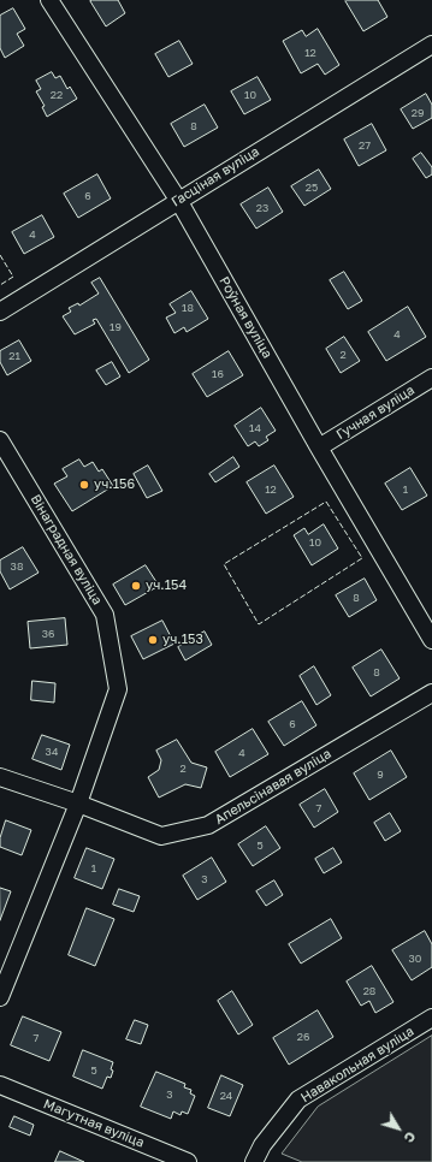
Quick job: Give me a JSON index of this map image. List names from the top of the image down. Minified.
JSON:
{"streets":{"street":["Гасціная вуліца","Роўная вуліца","Гучная вуліца","Вінаградная вуліца","Апельсінавая вуліца","Навакольная вуліца","Магутная вуліца"]},"crossings":[["Гасціная вуліца","Роўная вуліца"],["Роўная вуліца","Гучная вуліца"],["Вінаградная вуліца","Апельсінавая вуліца"]],"places":["уч.156","уч.154","уч.153"],"house_numbers":["12","22","10","29","8","27","25","6","23","4","18","19","4","2","21","16","14","12","1","10","38","8","36","8","6","34","4","2","9","7","5","1","3","30","28","26","7","5","3","24"],"north":"bottom right"}
